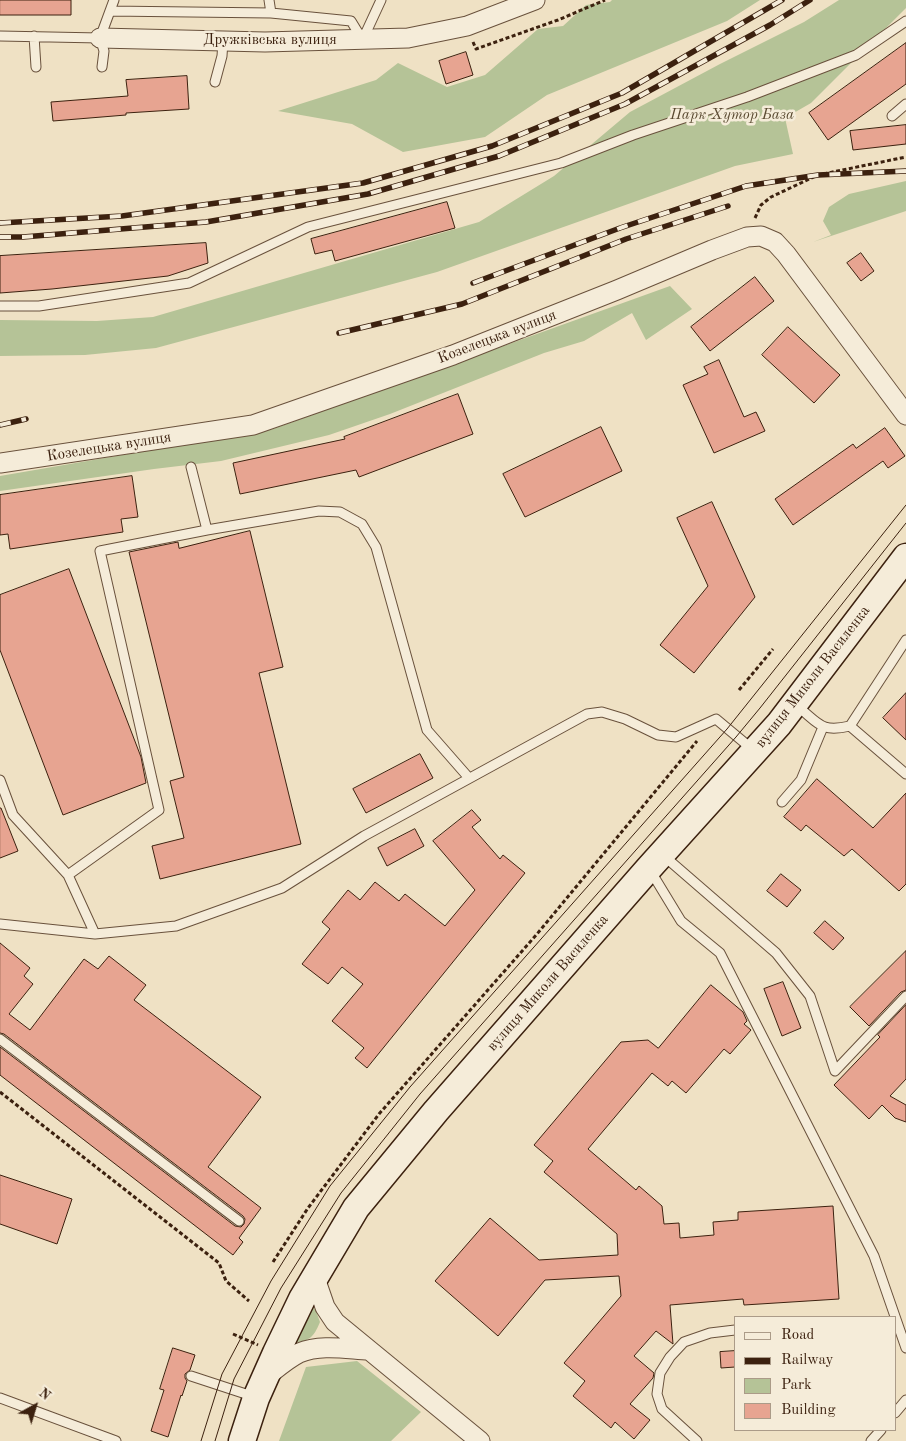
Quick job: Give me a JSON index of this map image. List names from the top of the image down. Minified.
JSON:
{"streets":{"main road":["вулиця Миколи Василенка"],"street":["Дружківська вулиця","Козелецька вулиця"]},"parks":["Парк Хутор База"],"legend":["Road","Railway","Park","Building"],"north":"top right"}
